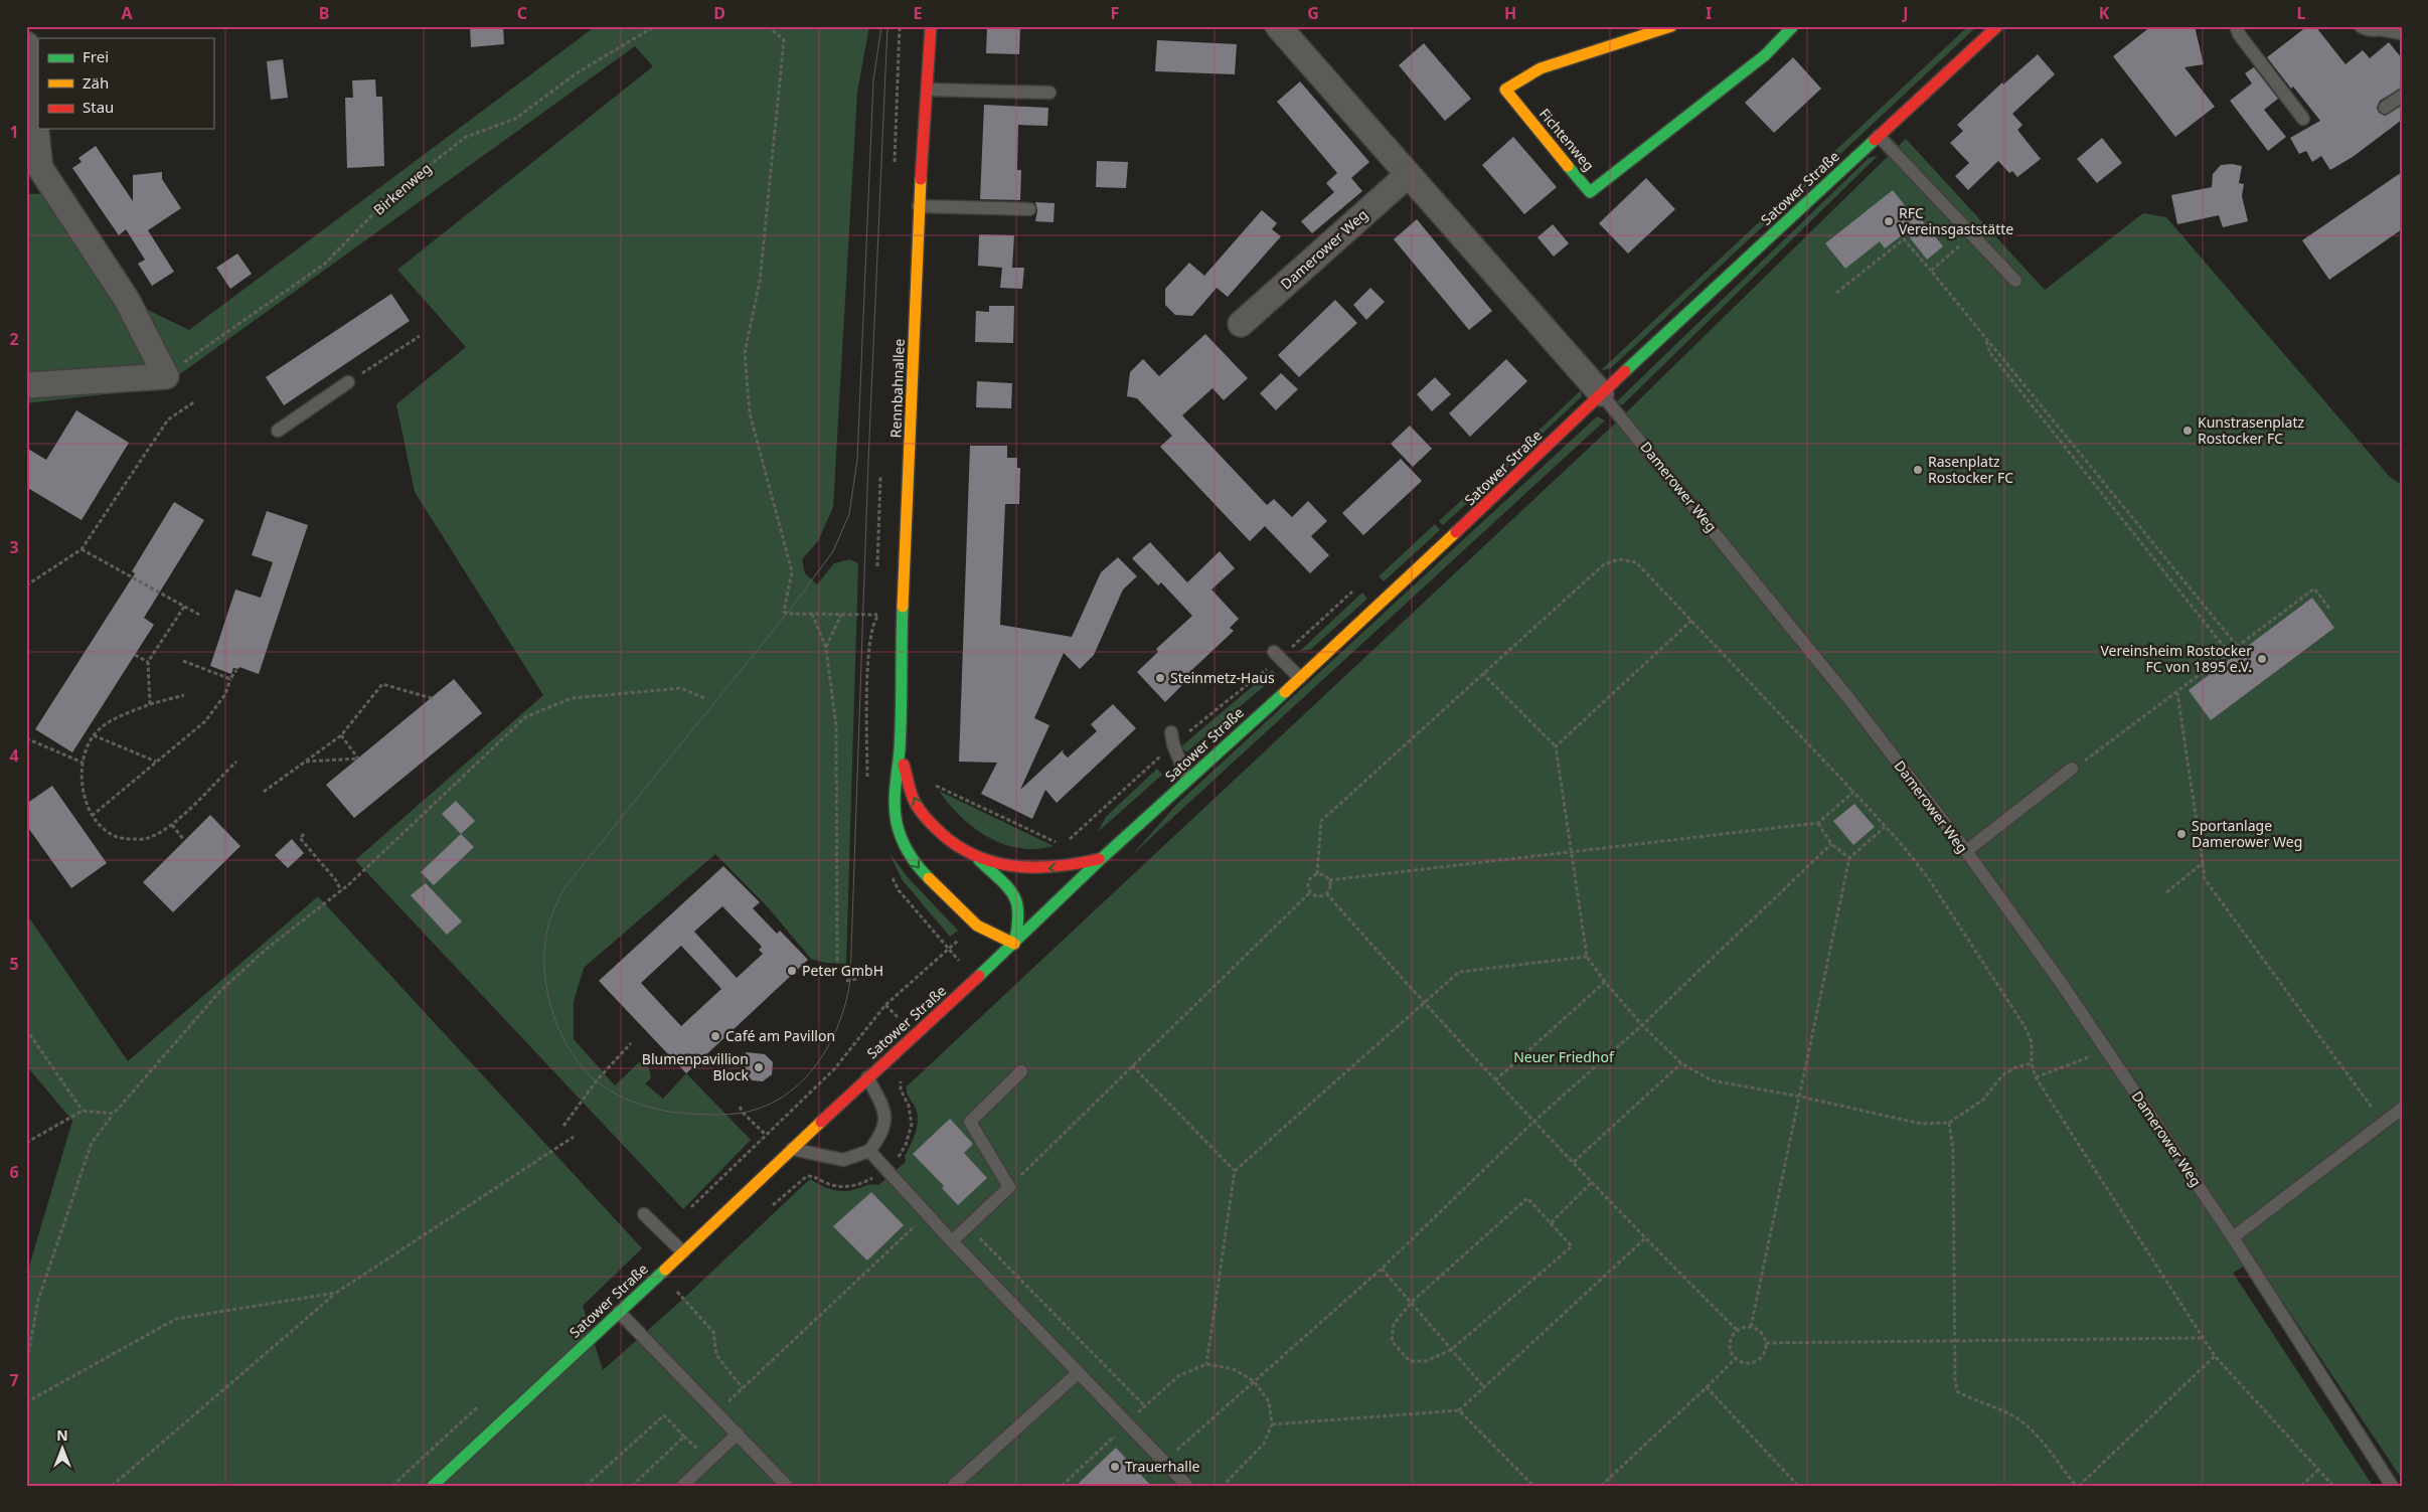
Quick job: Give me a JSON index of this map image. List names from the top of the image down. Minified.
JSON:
{"streets":{"main road":["Fichtenweg","Satower Straße","Rennbahnallee"],"street":["Damerower Weg"],"path":["Birkenweg"]},"crossings":[["Satower Straße","Damerower Weg"],["Satower Straße","Rennbahnallee"]],"parks":["Neuer Friedhof"],"places":["RFC Vereinsgaststätte","Kunstrasenplatz Rostocker FC","Rasenplatz Rostocker FC","Vereinsheim Rostocker FC von 1895 e.V.","Steinmetz-Haus","Sportanlage Damerower Weg","Peter GmbH","Café am Pavillon","Blumenpavillion Block","Trauerhalle"],"legend":["Frei","Zäh","Stau"],"north":"top","grid":{"columns":["A","B","C","D","E","F","G","H","I","J","K","L"],"rows":["1","2","3","4","5","6","7"]}}
